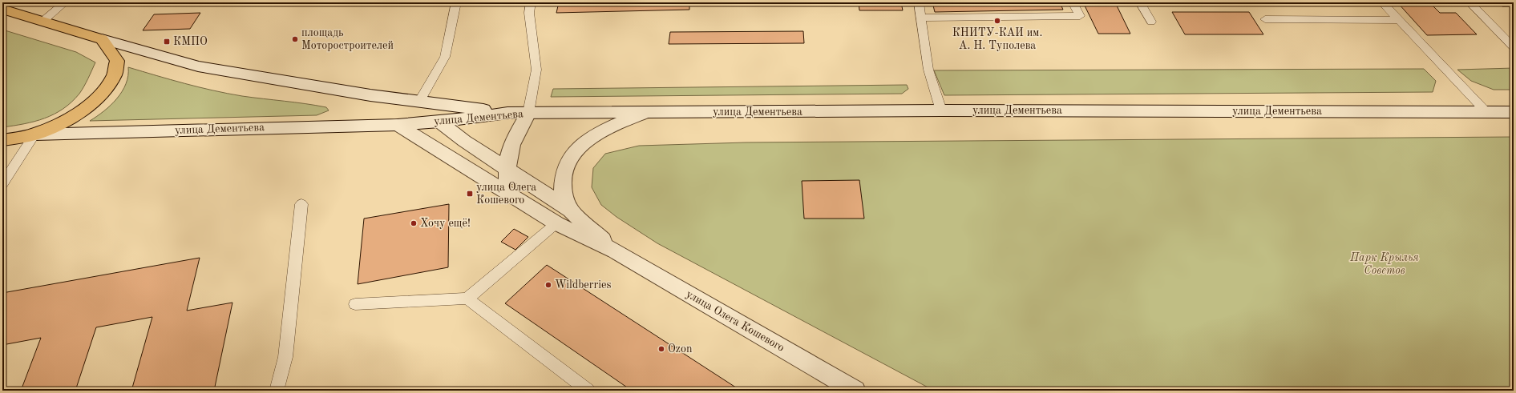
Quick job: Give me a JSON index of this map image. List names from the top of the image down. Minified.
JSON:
{"streets":{"main road":["улица Дементьева","улица Олега Кошевого"]},"crossings":[["улица Дементьева","улица Олега Кошевого"]],"parks":["Парк Крылья Советов"],"places":{"other":["КНИТУ-КАИ им. А. Н. Туполева","площадь Моторостроителей","Хочу ещё!","Wildberries","Ozon"],"transit":["КМПО","улица Олега Кошевого"]}}
